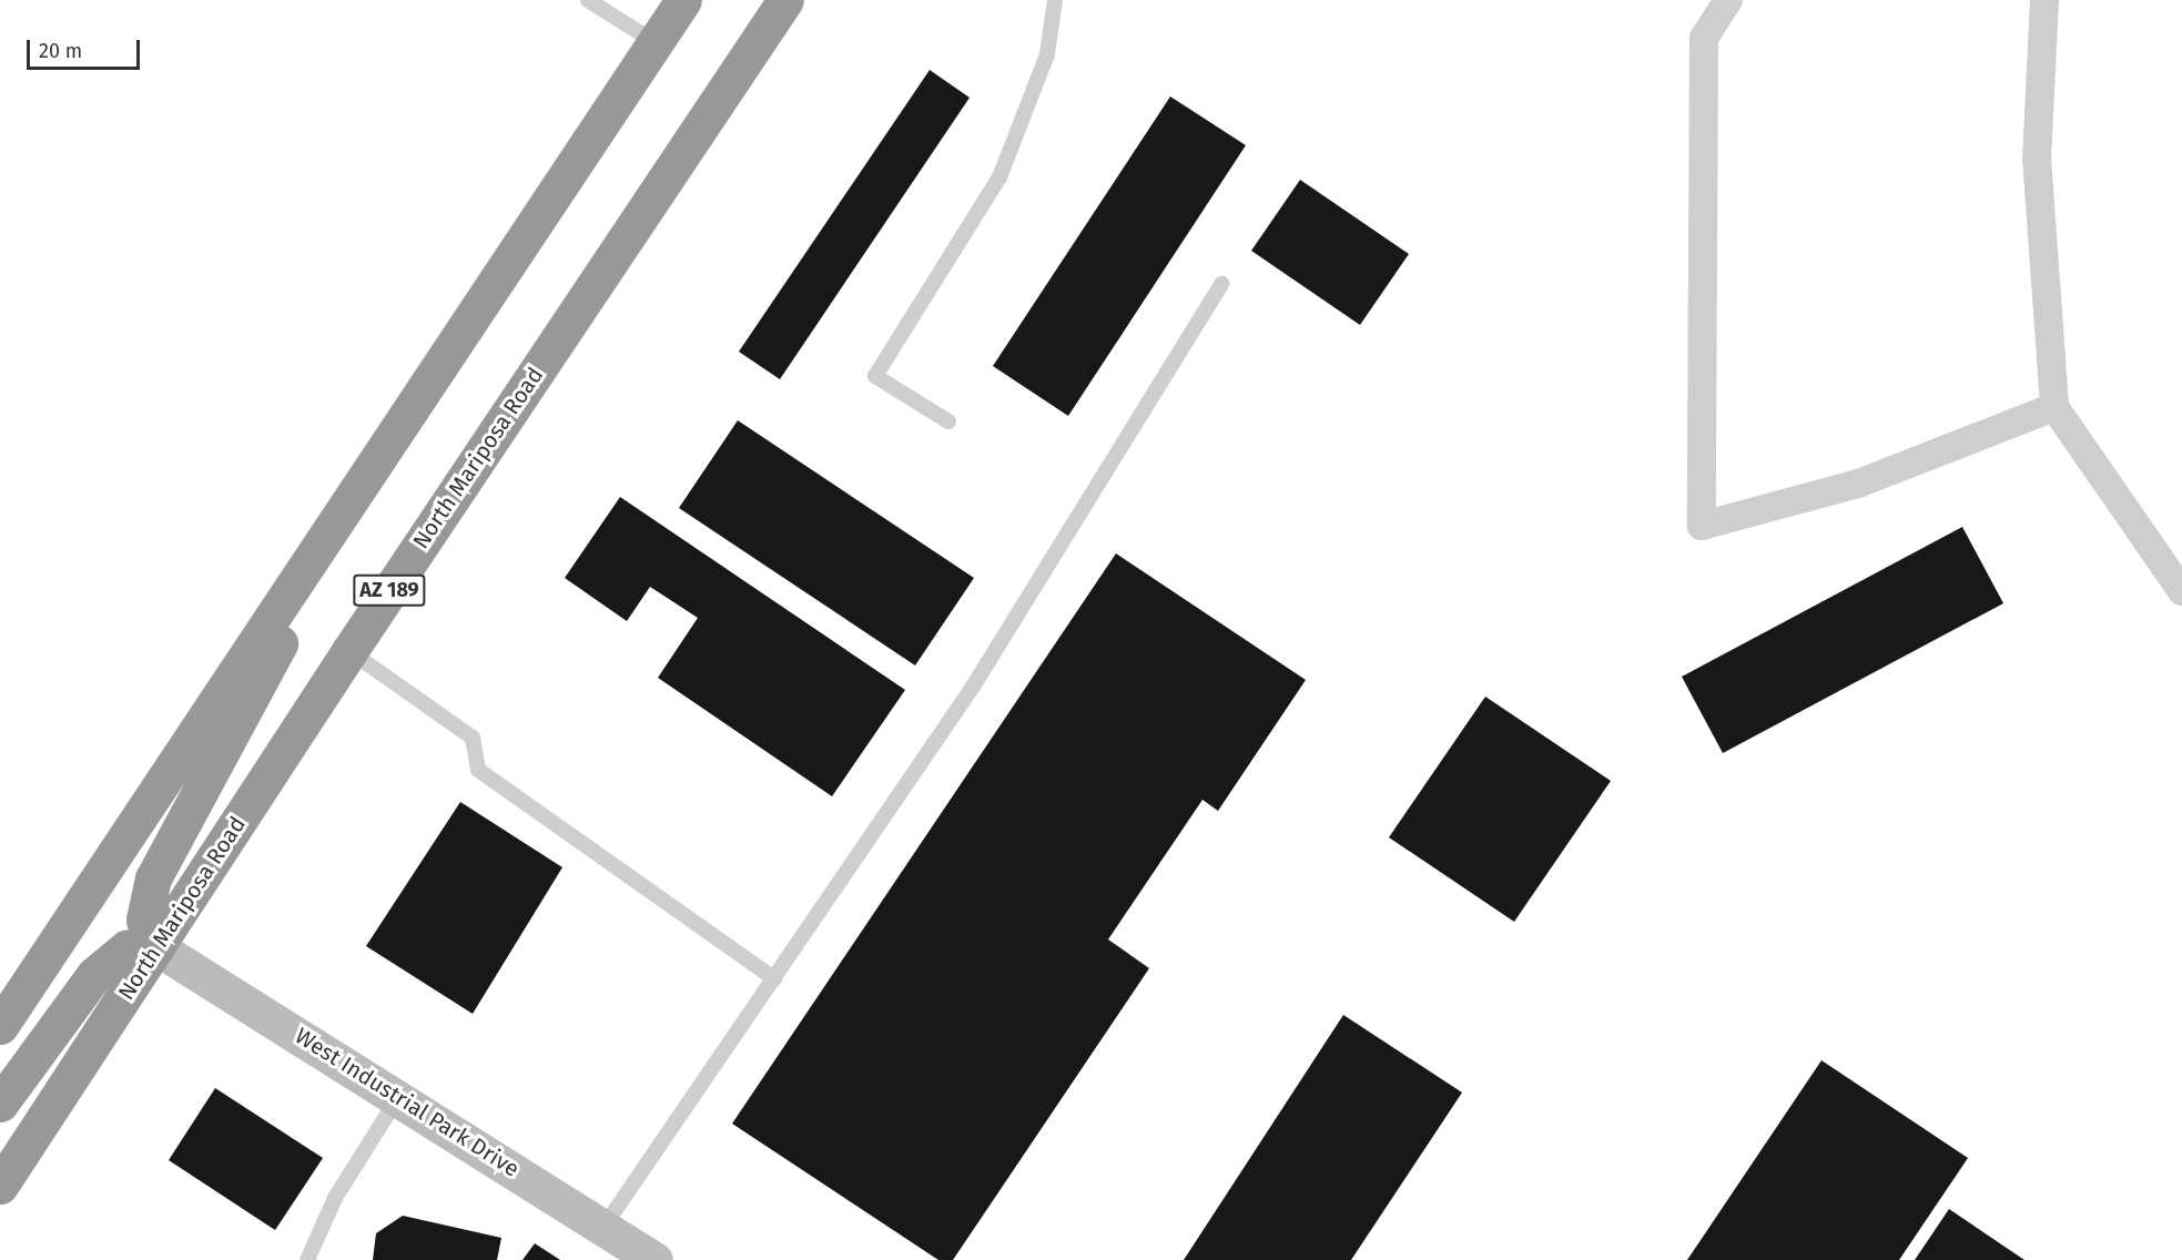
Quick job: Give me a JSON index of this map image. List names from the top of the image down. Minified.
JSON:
{"streets":{"highway":["North Mariposa Road","AZ 189"],"street":["West Industrial Park Drive"]},"crossings":[["North Mariposa Road","West Industrial Park Drive"]],"scale_bar":"20 m"}
